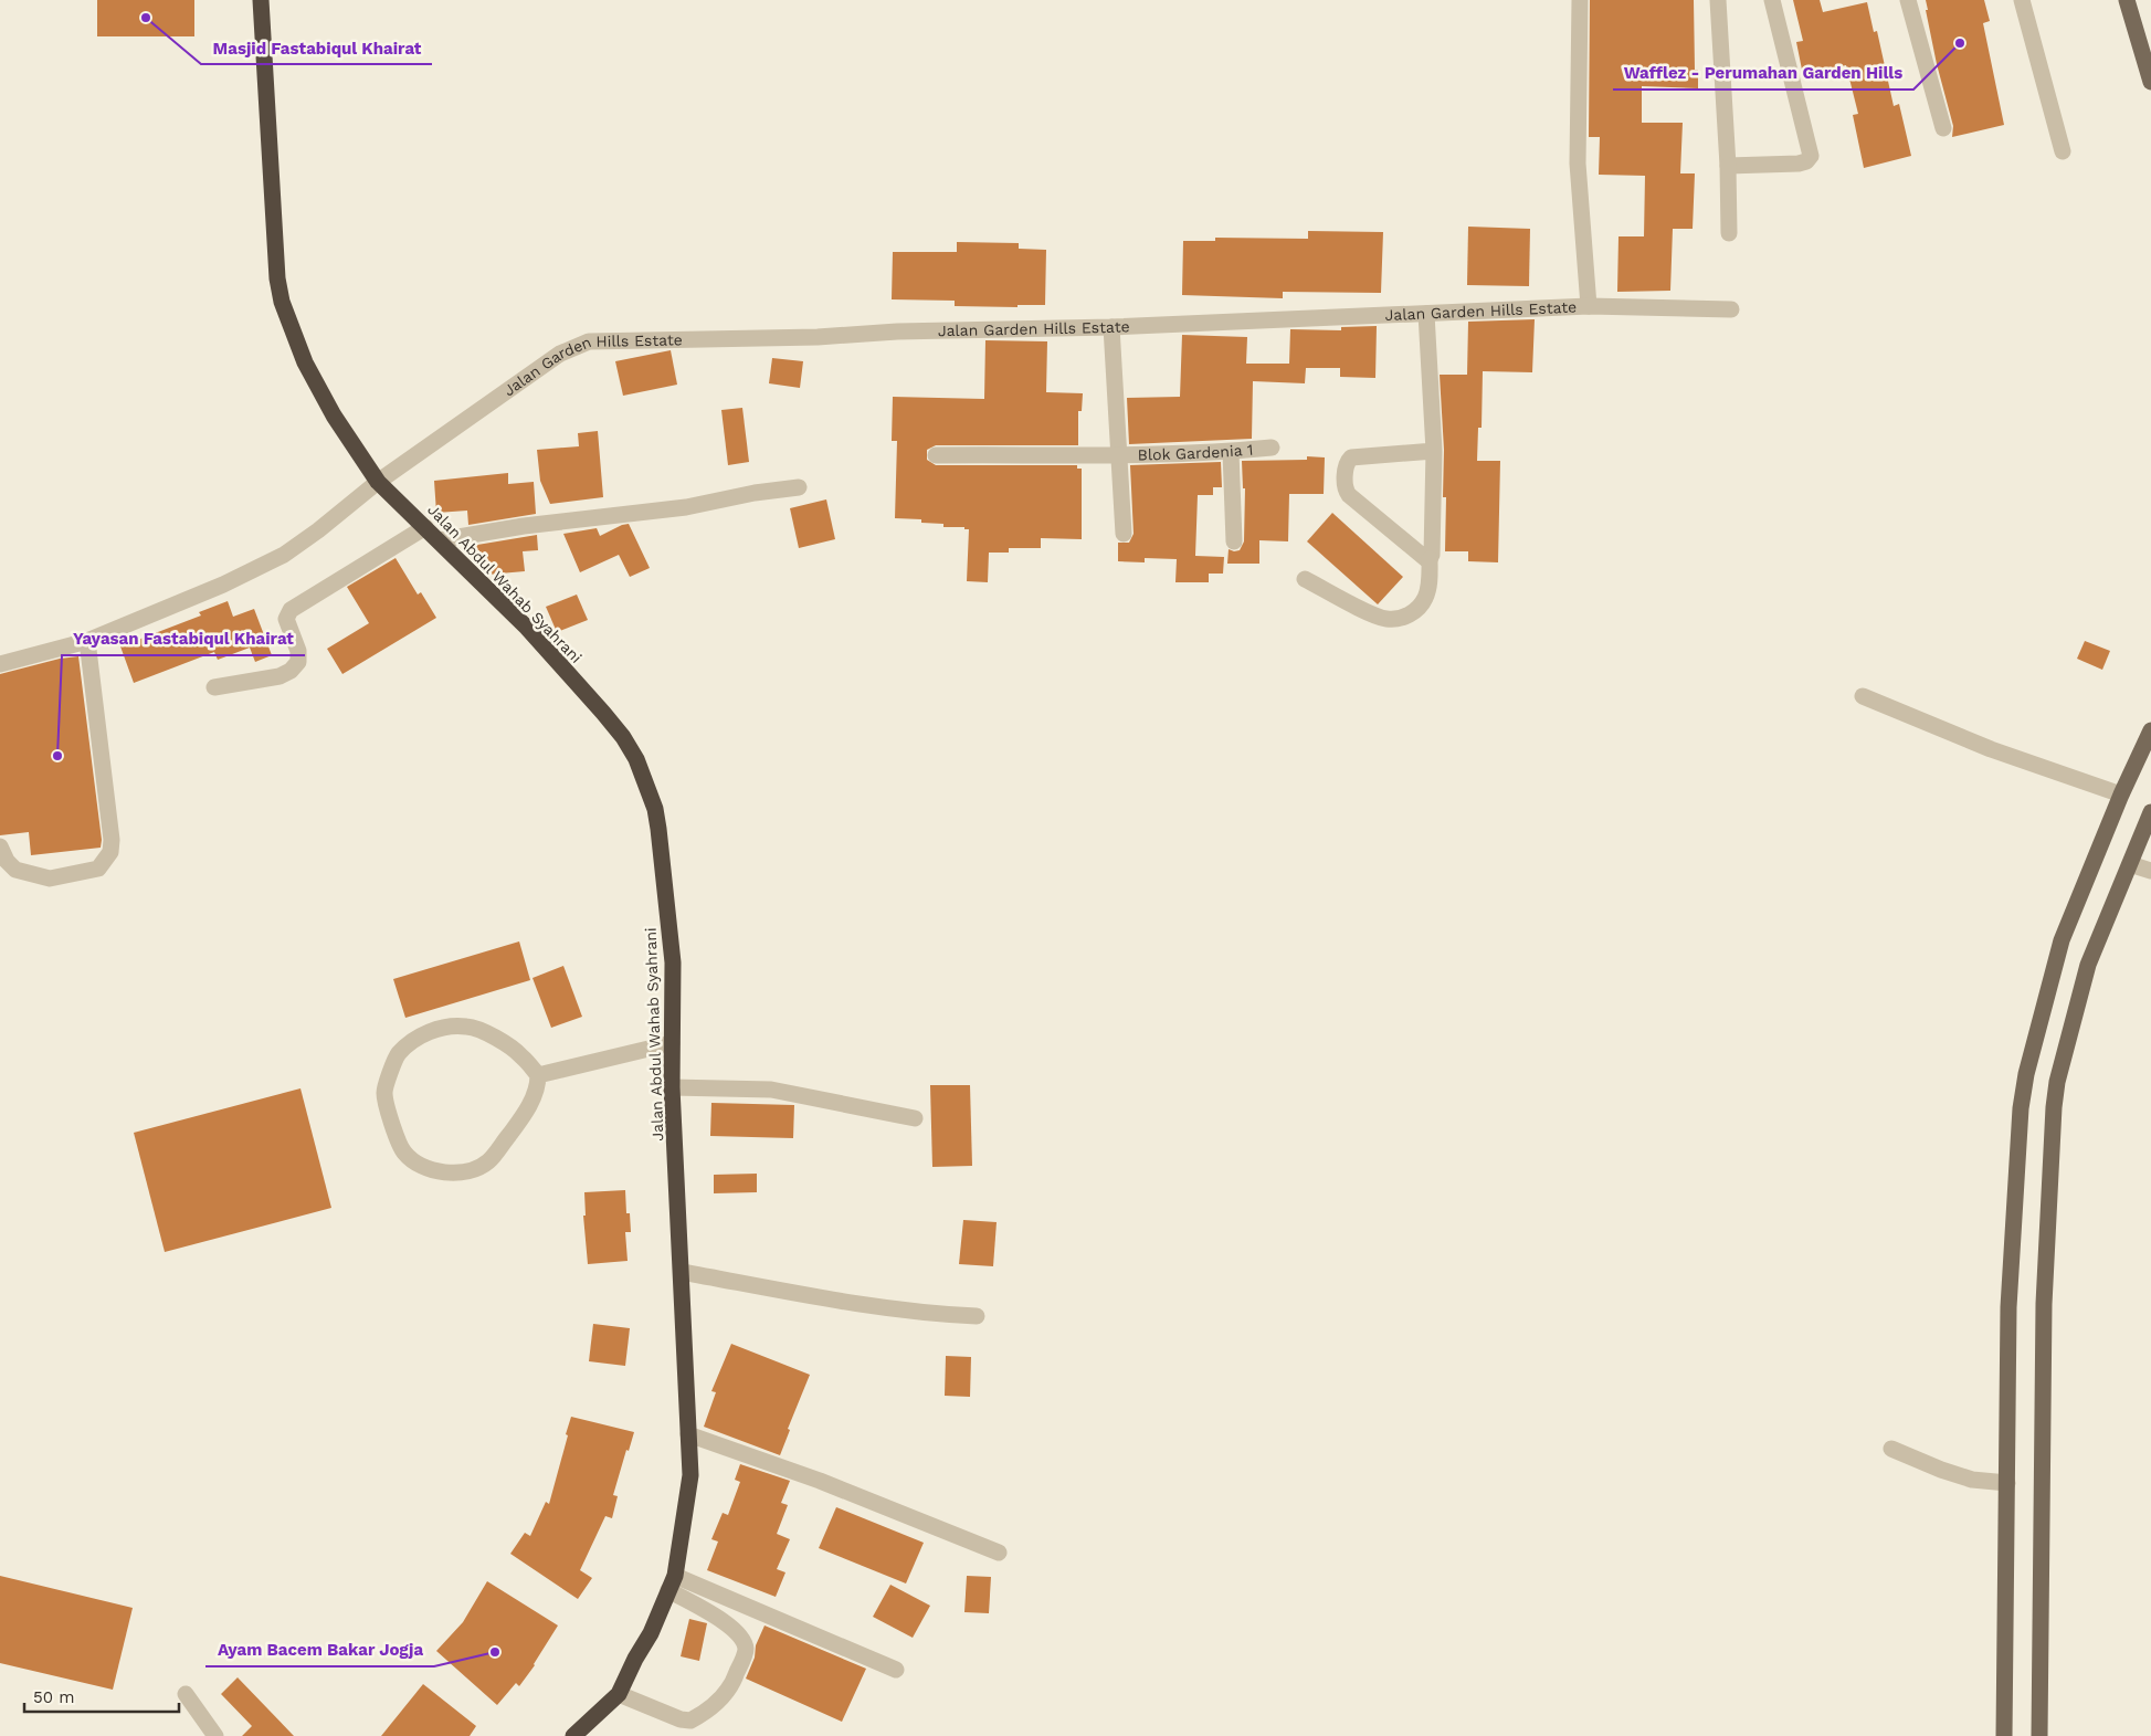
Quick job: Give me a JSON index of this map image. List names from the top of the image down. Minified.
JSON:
{"streets":{"highway":["Jalan Abdul Wahab Syahrani"],"street":["Jalan Garden Hills Estate","Blok Gardenia 1"]},"crossings":[["Jalan Garden Hills Estate","Jalan Abdul Wahab Syahrani"]],"places":["Masjid Fastabiqul Khairat","Wafflez - Perumahan Garden Hills","Yayasan Fastabiqul Khairat","Ayam Bacem Bakar Jogja"],"scale_bar":"50 m"}
